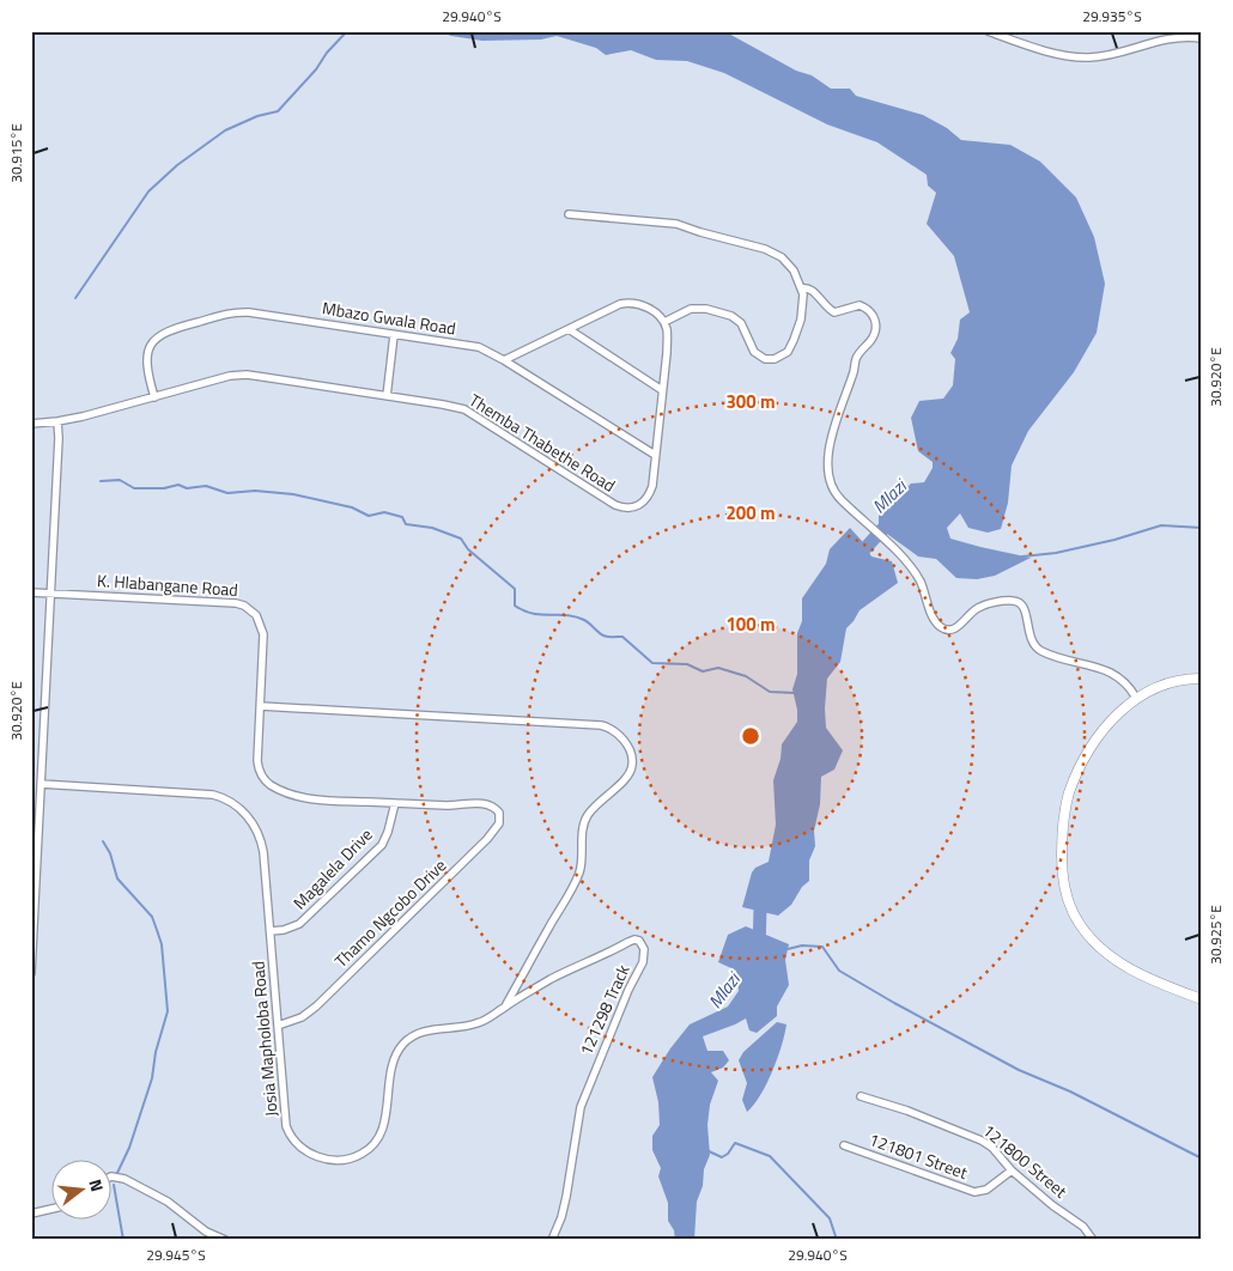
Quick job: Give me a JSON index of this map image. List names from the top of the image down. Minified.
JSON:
{"streets":{"street":["Mbazo Gwala Road","Themba Thabethe Road","K. Hlabangane Road","Magalela Drive","Thamo Ngcobo Drive","121298 Track","Josia Mapholoba Road","121801 Street","121800 Street"]},"crossings":[["Mbazo Gwala Road","Themba Thabethe Road"],["K. Hlabangane Road","Magalela Drive"],["K. Hlabangane Road","Thamo Ngcobo Drive"],["K. Hlabangane Road","Josia Mapholoba Road"],["Magalela Drive","Josia Mapholoba Road"],["Thamo Ngcobo Drive","Josia Mapholoba Road"],["121298 Track","Josia Mapholoba Road"],["121801 Street","121800 Street"]],"water":["Mlazi"],"north":"right","coordinates":["29.940°S","29.935°S","30.915°E","30.920°E","30.925°E","29.945°S"],"rings":["300 m","200 m","100 m"]}
